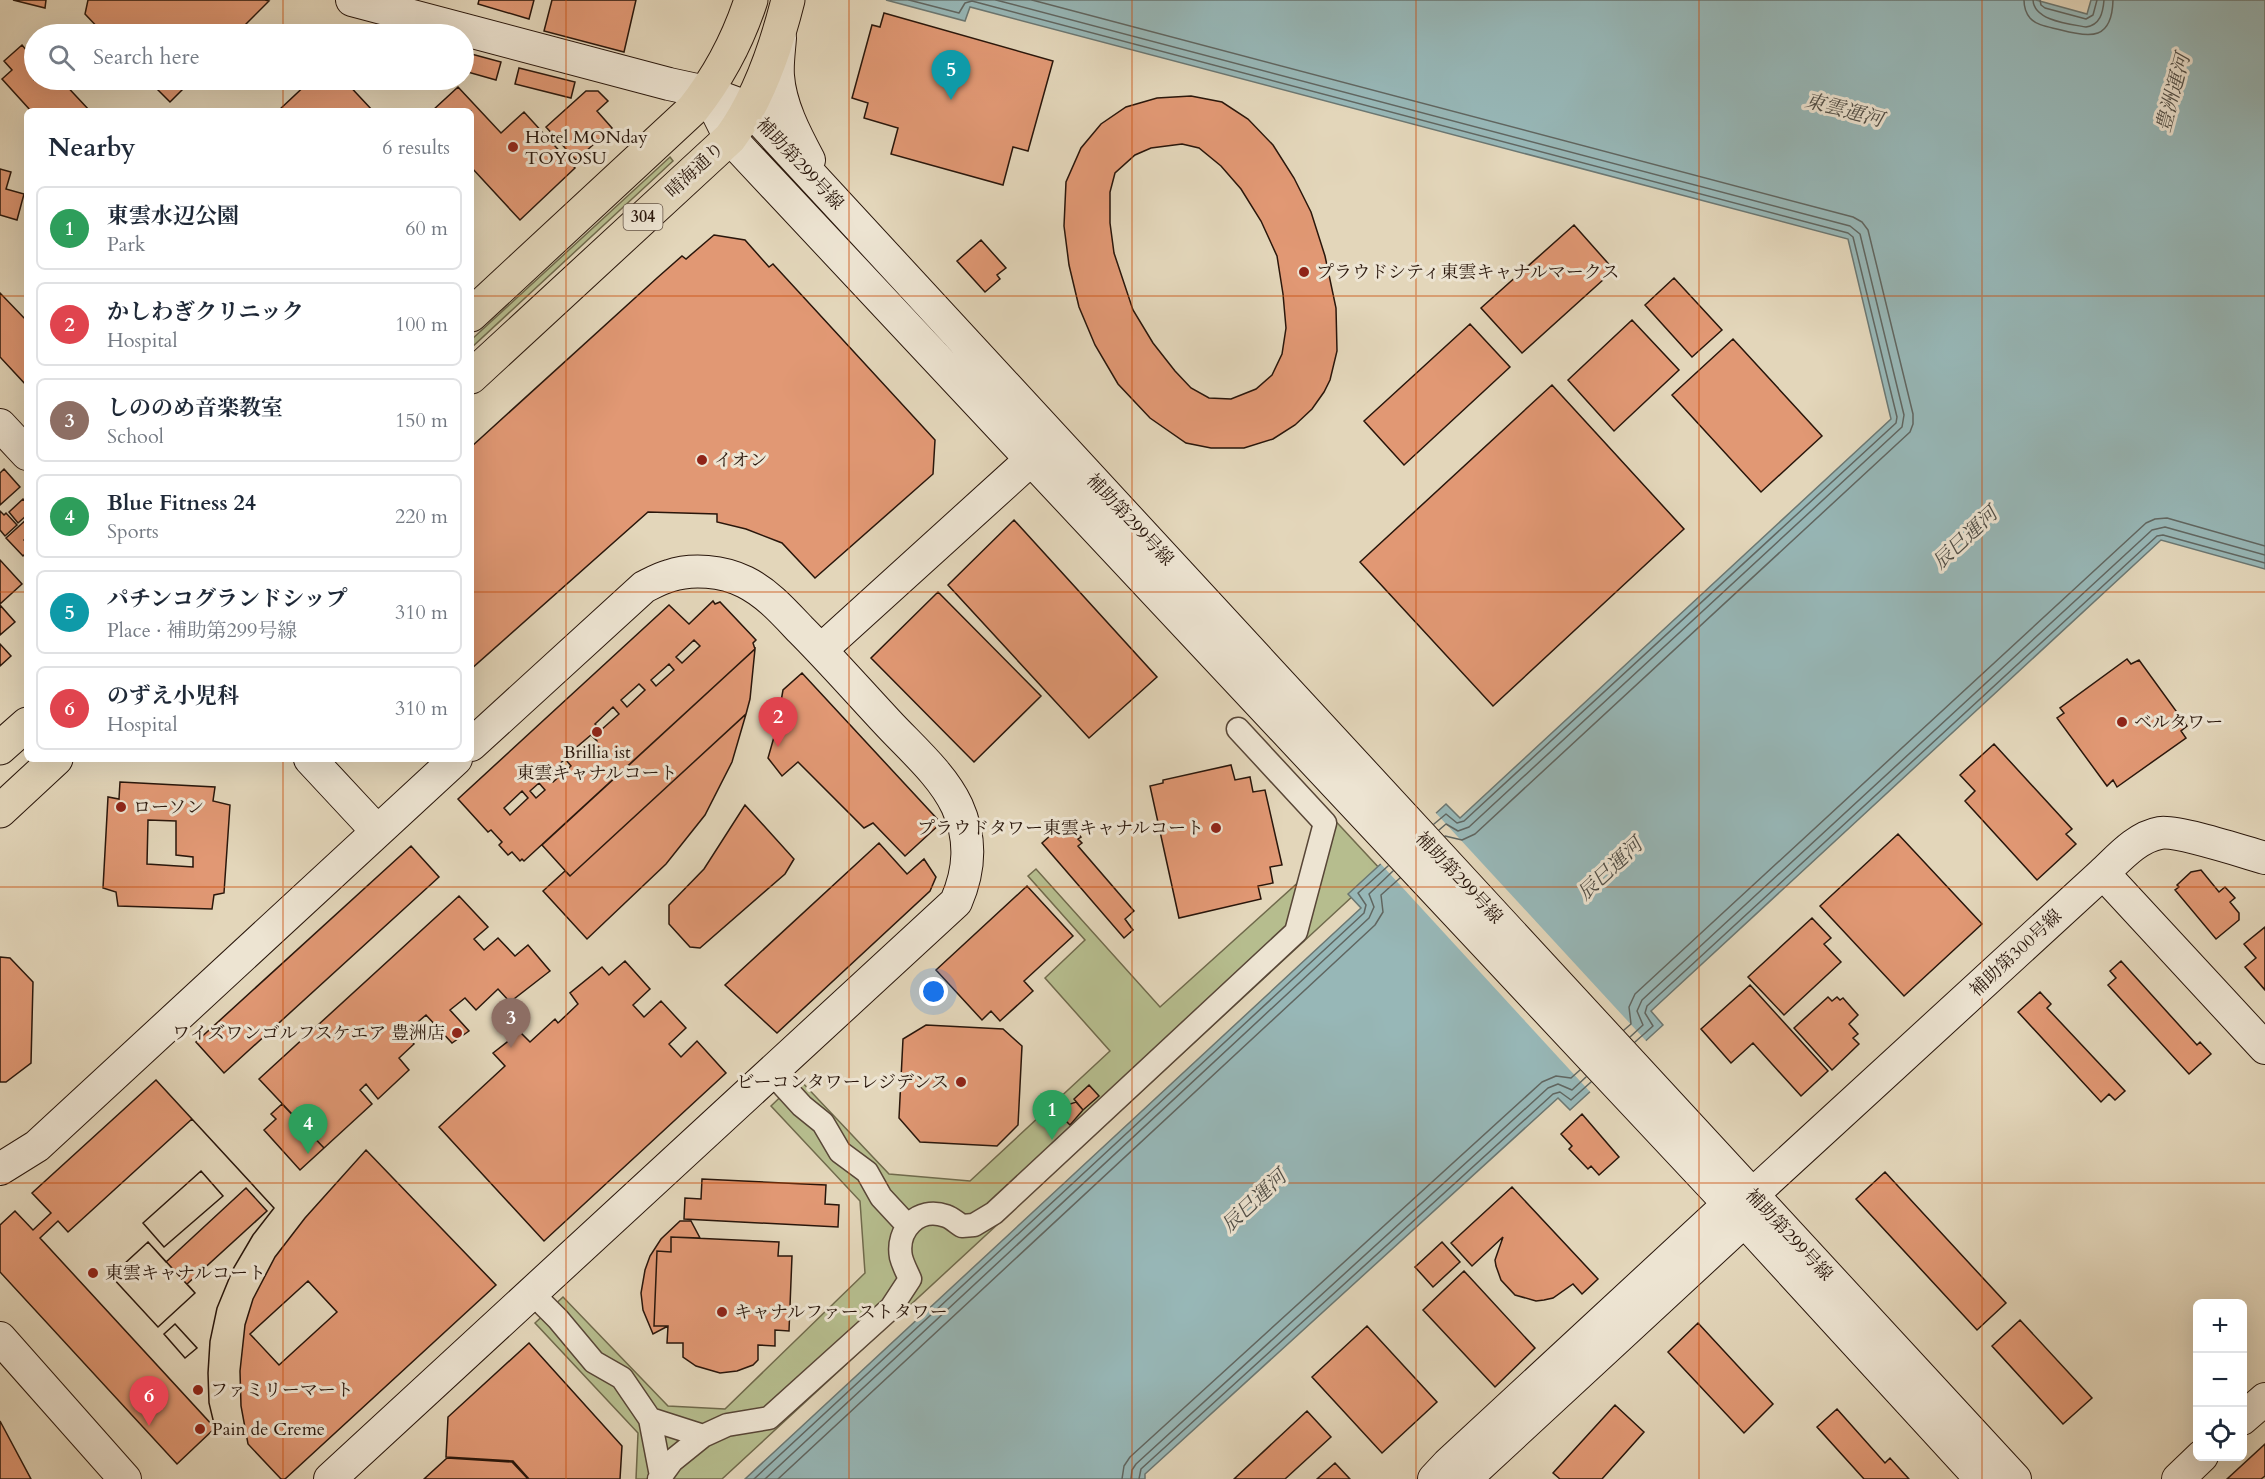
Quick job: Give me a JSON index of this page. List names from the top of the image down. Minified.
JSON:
{"streets":{"main road":["晴海通り","304"],"street":["補助第299号線","補助第300号線"]},"crossings":[["補助第299号線","晴海通り"],["補助第299号線","304"],["補助第299号線","補助第300号線"]],"water":["豊洲運河","東雲運河","辰巳運河"],"places":["Hotel MONday TOYOSU","プラウドシティ東雲キャナルマークス","イオン","ベルタワー","Brillia ist 東雲キャナルコート","ローソン","プラウドタワー東雲キャナルコート","ワイズワンゴルフスケエア 豊洲店","ビーコンタワーレジデンス","東雲キャナルコート","キャナルファーストタワー","ファミリーマート","Pain de Creme"],"page":{"search":"Search here","pins":["5","2","3","1","4","6"],"heading":["Nearby","6 results"],"list":[{"mark":"1","name":"東雲水辺公園","note":"Park","value":"60 m"},{"mark":"2","name":"かしわぎクリニック","note":"Hospital","value":"100 m"},{"mark":"3","name":"しののめ音楽教室","note":"School","value":"150 m"},{"mark":"4","name":"Blue Fitness 24","note":"Sports","value":"220 m"},{"mark":"5","name":"パチンコグランドシップ","note":"Place · 補助第299号線","value":"310 m"},{"mark":"6","name":"のずえ小児科","note":"Hospital","value":"310 m"}],"map_buttons":["+","−"]}}
